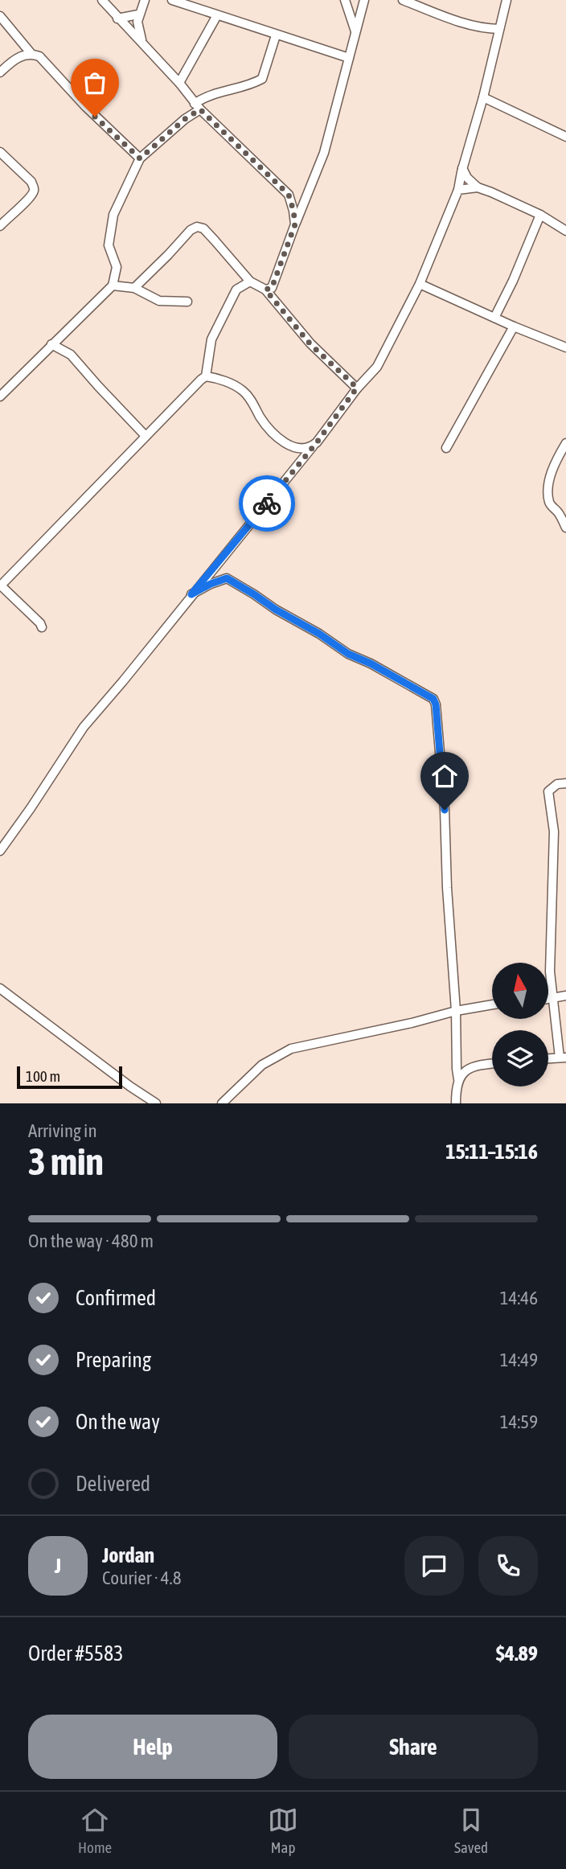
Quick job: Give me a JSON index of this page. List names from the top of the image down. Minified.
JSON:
{"scale_bar":"100 m","north":"top","page":{"scale":"100 m","heading":["3 min","Arriving in","15:11–15:16"],"panel":["Jordan","Courier · 4.8","Order #5583","$4.89"],"bar":"On the way · 480 m","list":[["Confirmed","14:46"],["Preparing","14:49"],["On the way","14:59"],"Delivered"],"round":"J","buttons":["Help","Share"],"tabs":["Home","Map","Saved"]}}
